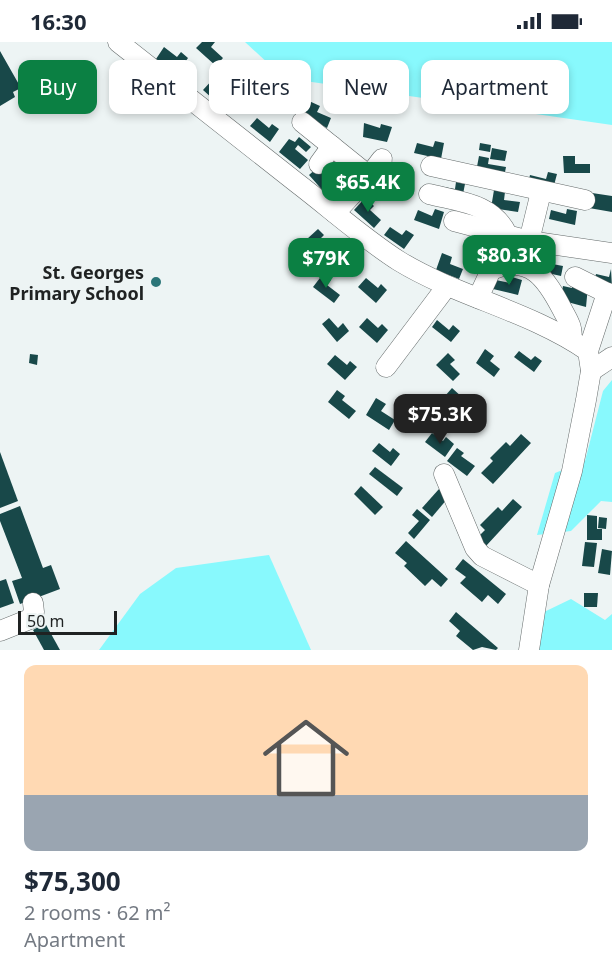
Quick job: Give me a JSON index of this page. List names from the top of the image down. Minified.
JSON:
{"places":["St. Georges Primary School"],"scale_bar":"50 m","page":{"status":"16:30","chip":["Buy","Rent","Filters","New","Apartment"],"price":["$65.4K","$80.3K","$79K","$75.3K"],"scale":"50 m","list":[{"name":"$75,300","note":"2 rooms · 62 m² · Apartment"}]}}
